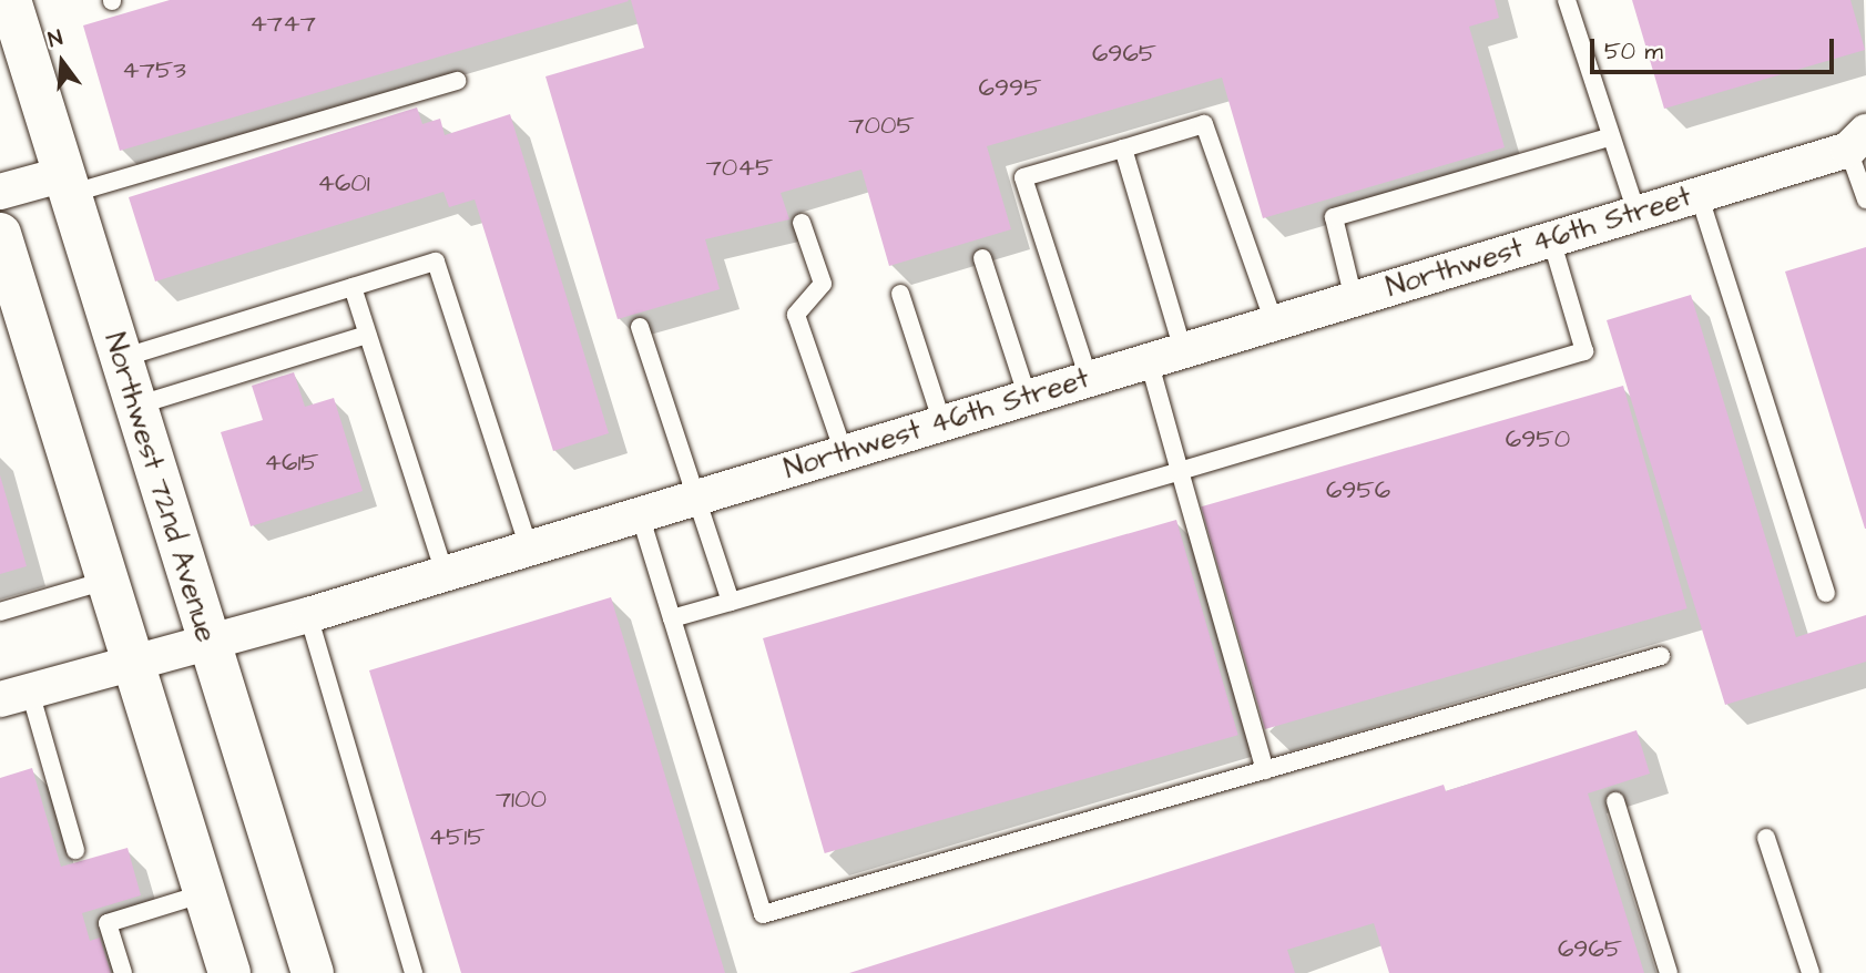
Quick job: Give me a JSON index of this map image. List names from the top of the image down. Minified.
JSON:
{"streets":{"main road":["Northwest 72nd Avenue"],"street":["Northwest 46th Street"]},"crossings":[["Northwest 46th Street","Northwest 72nd Avenue"]],"house_numbers":["4747","6965","4753","6995","7005","7045","4601","6950","4615","6956","7100","4515","6965"],"scale_bar":"50 m","north":"top"}
